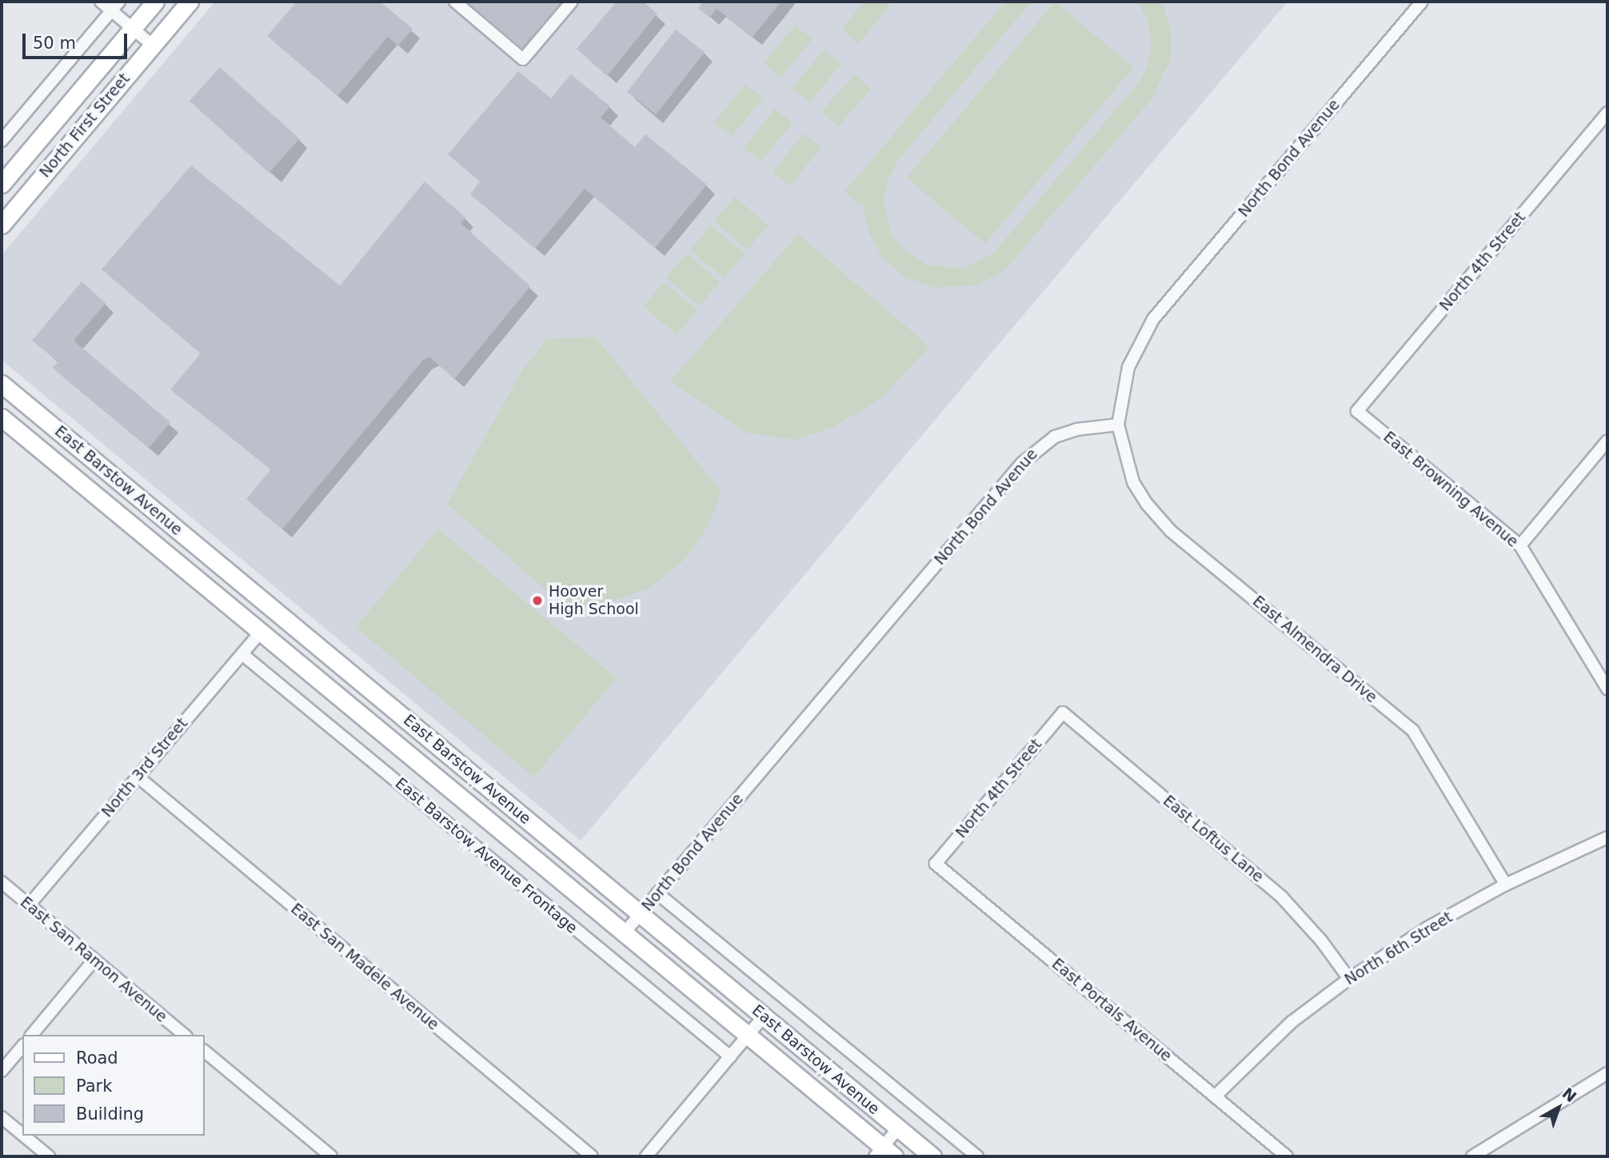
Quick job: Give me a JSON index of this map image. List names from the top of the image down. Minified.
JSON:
{"streets":{"main road":["North First Street","East Barstow Avenue"],"street":["North Bond Avenue","North 4th Street","East Browning Avenue","East Almendra Drive","North 3rd Street","East Loftus Lane","East Barstow Avenue Frontage","North 6th Street","East San Ramon Avenue","East San Madele Avenue","East Portals Avenue"]},"crossings":[["North Bond Avenue","East Barstow Avenue"],["North Bond Avenue","East Almendra Drive"],["North 4th Street","East Browning Avenue"],["North 4th Street","East Loftus Lane"],["North 4th Street","East Portals Avenue"],["East Barstow Avenue","North 3rd Street"],["East Almendra Drive","North 6th Street"],["North 3rd Street","East Barstow Avenue Frontage"],["North 3rd Street","East San Ramon Avenue"],["North 3rd Street","East San Madele Avenue"],["East Loftus Lane","North 6th Street"],["North 6th Street","East Portals Avenue"]],"places":["Hoover High School"],"legend":["Road","Park","Building"],"scale_bar":"50 m","north":"top right"}
